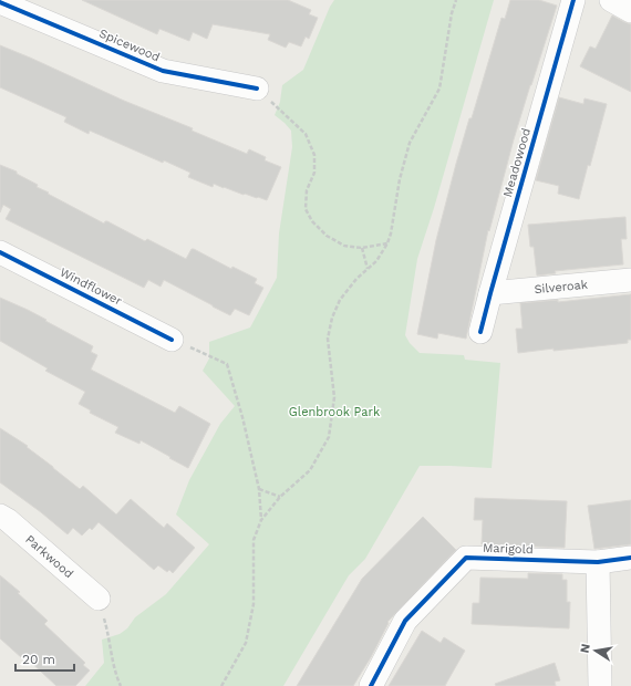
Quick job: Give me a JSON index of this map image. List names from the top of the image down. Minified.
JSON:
{"streets":{"street":["Spicewood","Meadowood","Windflower","Silveroak","Marigold","Parkwood"]},"crossings":[["Meadowood","Silveroak"]],"parks":["Glenbrook Park"],"scale_bar":"20 m","north":"left"}
